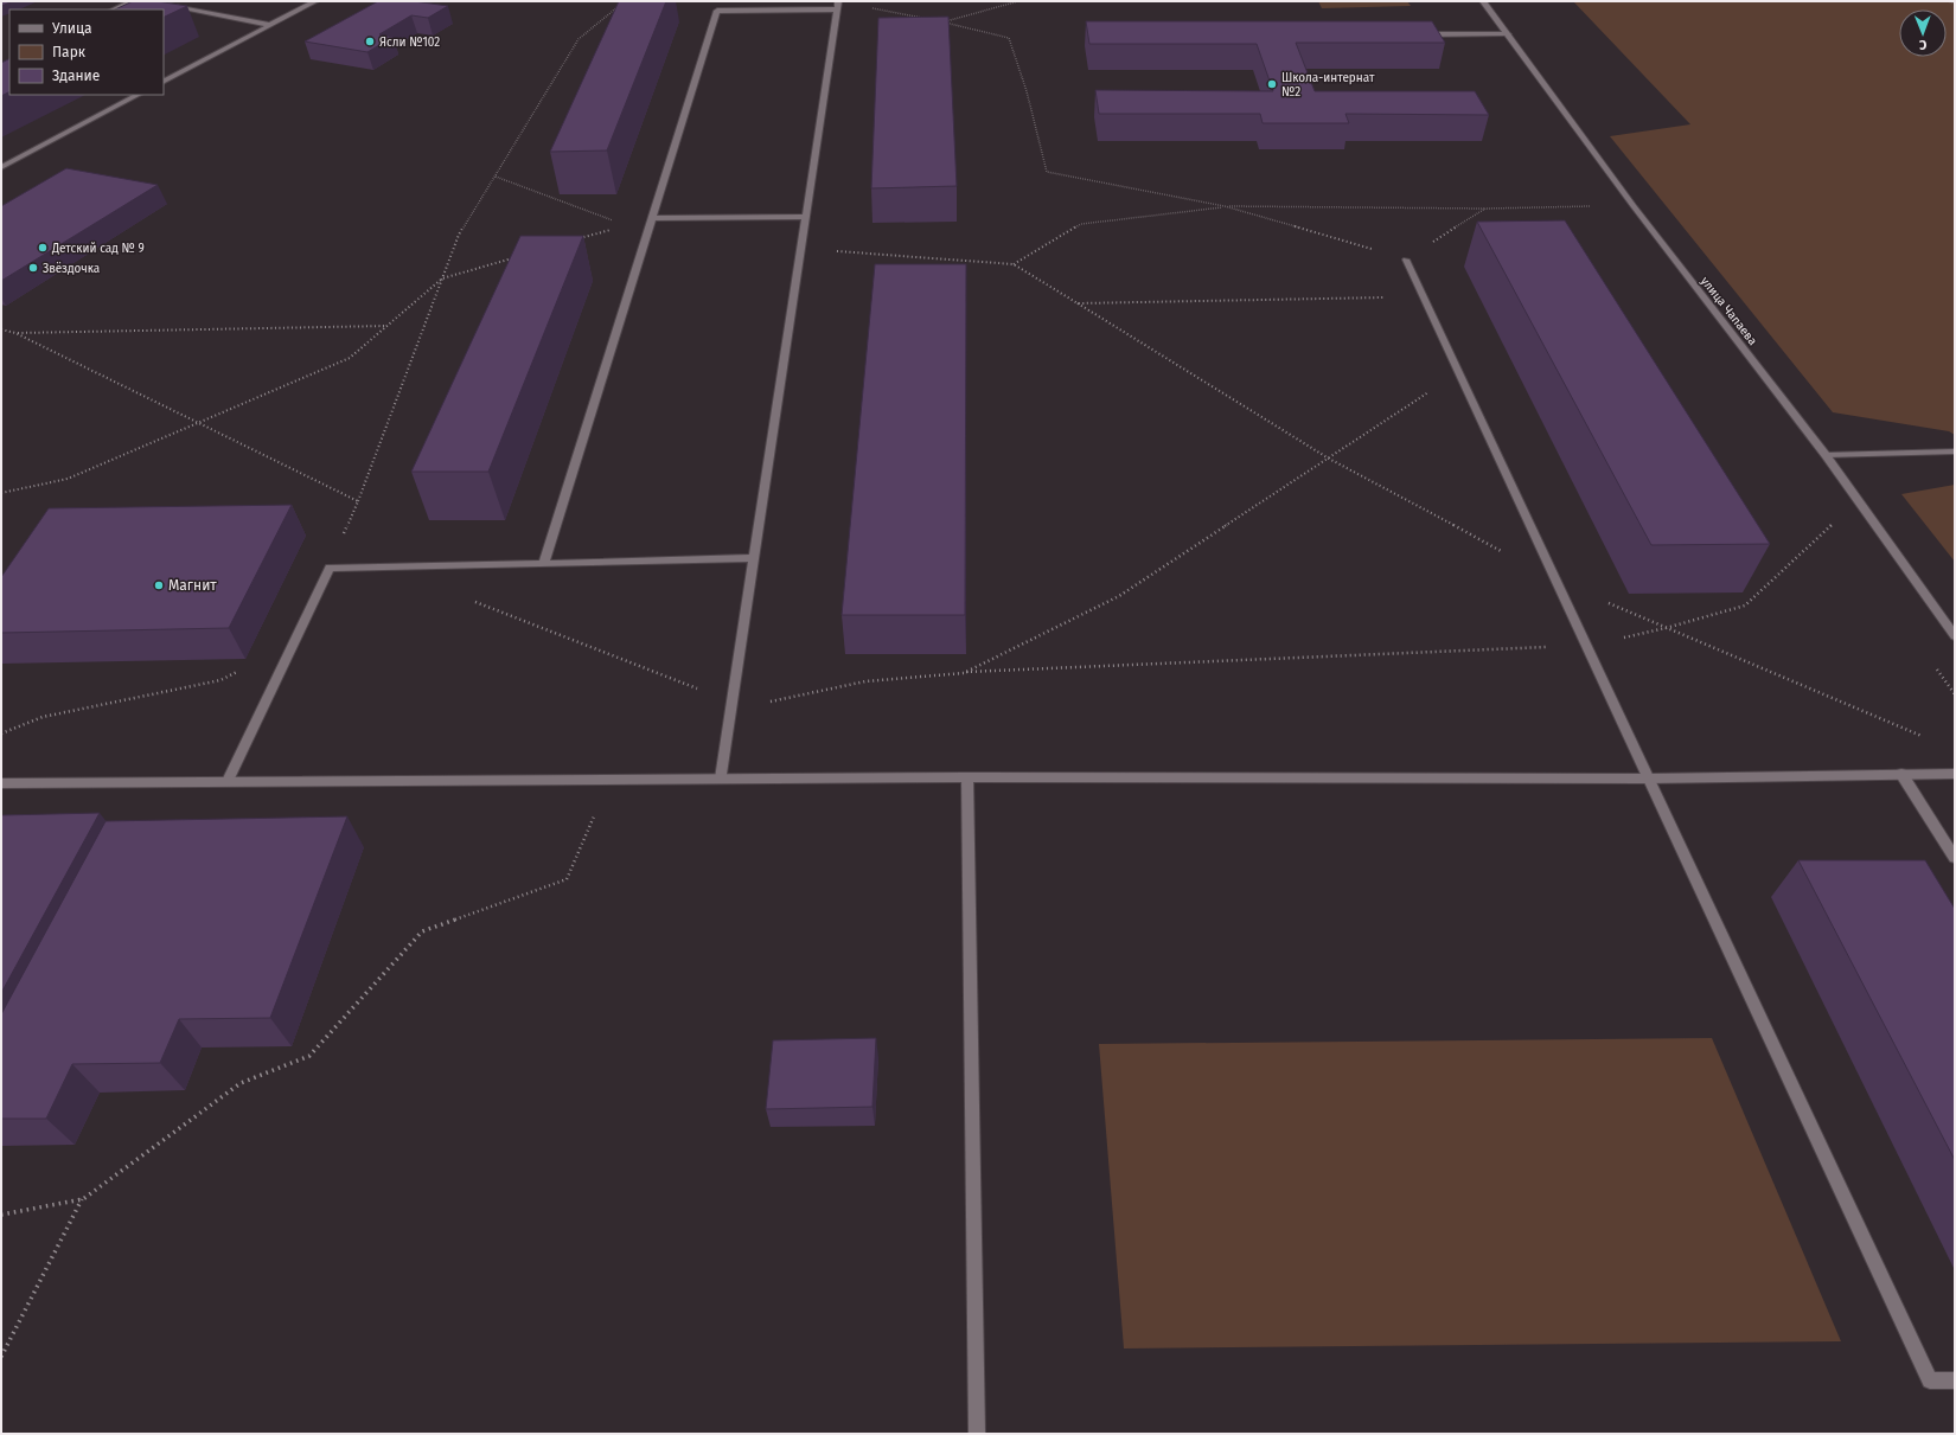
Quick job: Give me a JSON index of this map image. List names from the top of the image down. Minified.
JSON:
{"streets":{"street":["улица Чапаева"]},"places":["Ясли №102","Школа-интернат №2","Детский сад № 9","Звёздочка","Магнит"],"legend":["Улица","Парк","Здание"],"north":"bottom"}
